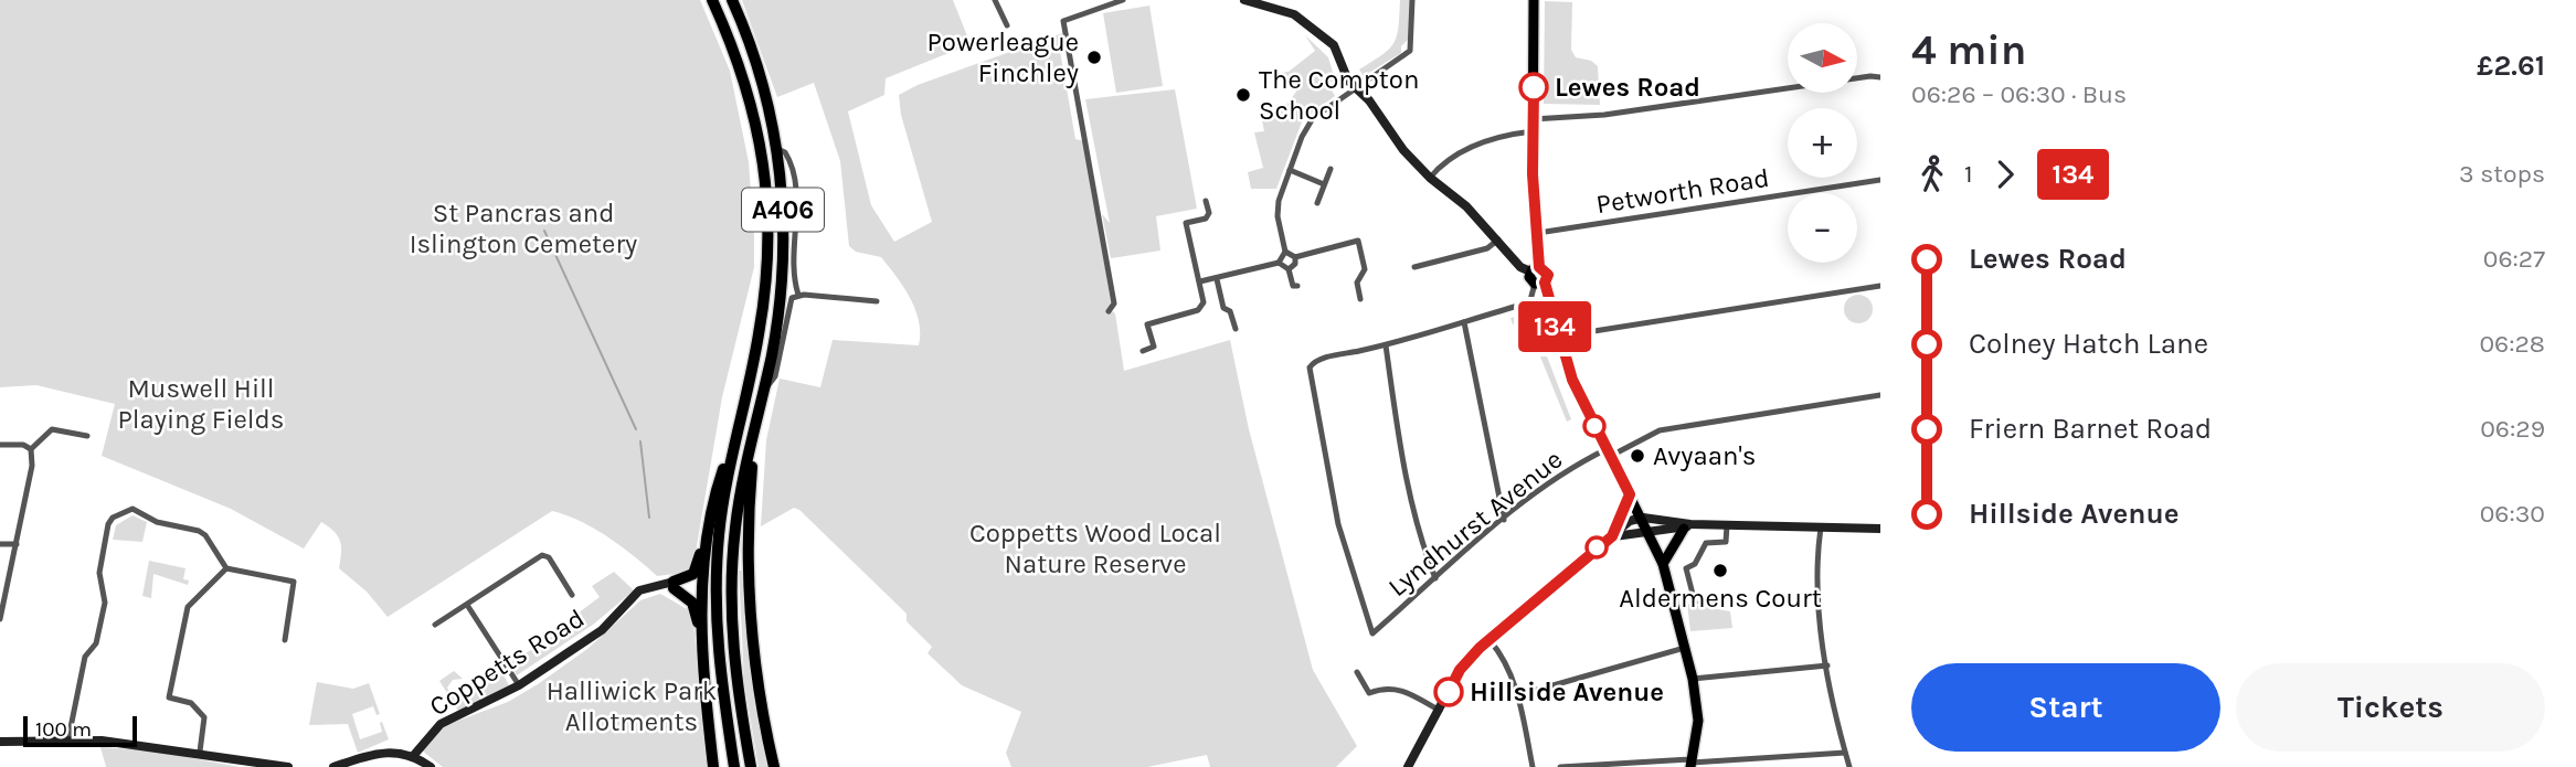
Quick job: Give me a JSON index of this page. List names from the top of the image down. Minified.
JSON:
{"streets":{"highway":["A406"],"street":["Petworth Road","Lyndhurst Avenue","Coppetts Road"]},"parks":["St Pancras and Islington Cemetery","Muswell Hill Playing Fields","Coppetts Wood Local Nature Reserve","Halliwick Park Allotments"],"places":["Powerleague Finchley","Lewes Road","The Compton School","Avyaan's","Aldermens Court","Hillside Avenue"],"lines":["bus line 134"],"scale_bar":"100 m","north":"right","page":{"on_map":"134","heading":["4 min","06:26 – 06:30 · Bus","£2.61"],"map_buttons":["+","−"],"legs":["1","134","3 stops"],"list":[{"name":"Lewes Road","value":"06:27"},{"name":"Colney Hatch Lane","value":"06:28"},{"name":"Friern Barnet Road","value":"06:29"},{"name":"Hillside Avenue","value":"06:30"}],"buttons":["Start","Tickets"],"scale":"100 m"}}
